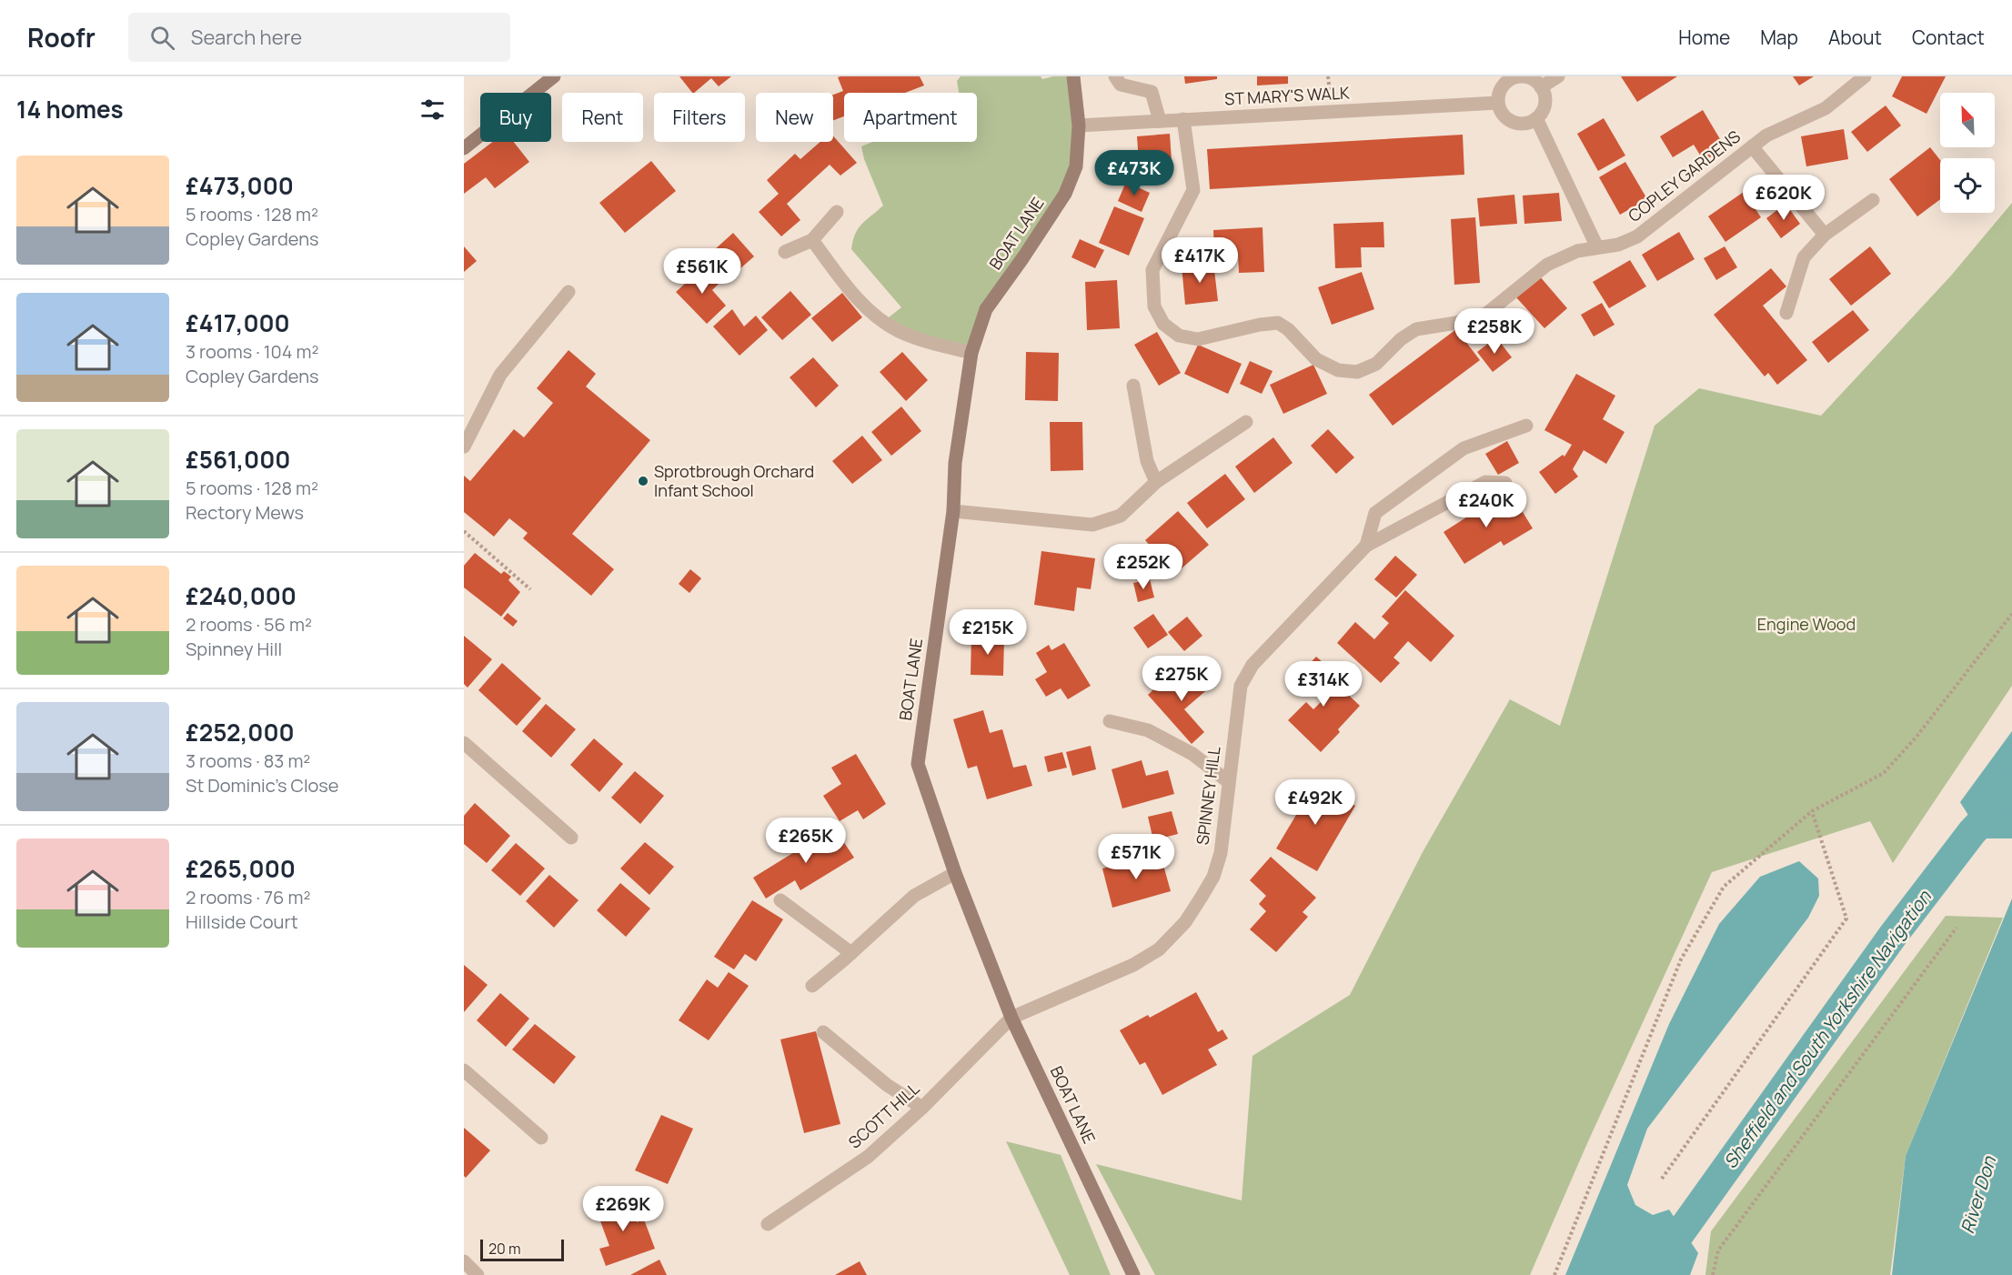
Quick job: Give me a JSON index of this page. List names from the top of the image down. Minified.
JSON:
{"streets":{"street":["ST MARY'S WALK","COPLEY GARDENS","BOAT LANE","SPINNEY HILL","SCOTT HILL"]},"crossings":[["ST MARY'S WALK","COPLEY GARDENS"],["ST MARY'S WALK","BOAT LANE"],["BOAT LANE","SPINNEY HILL"],["BOAT LANE","SCOTT HILL"],["SPINNEY HILL","SCOTT HILL"]],"water":["Sheffield and South Yorkshire Navigation","River Don"],"parks":["Engine Wood"],"places":["Sprotbrough Orchard Infant School"],"scale_bar":"20 m","north":"top left","page":{"header":"Roofr","search":"Search here","nav":["Home","Map","About","Contact"],"heading":"14 homes","chip":["Buy","Rent","Filters","New","Apartment"],"list":[{"name":"£473,000","note":"5 rooms · 128 m² · Copley Gardens"},{"name":"£417,000","note":"3 rooms · 104 m² · Copley Gardens"},{"name":"£561,000","note":"5 rooms · 128 m² · Rectory Mews"},{"name":"£240,000","note":"2 rooms · 56 m² · Spinney Hill"},{"name":"£252,000","note":"3 rooms · 83 m² · St Dominic's Close"},{"name":"£265,000","note":"2 rooms · 76 m² · Hillside Court"}],"price":["£473K","£620K","£417K","£561K","£258K","£240K","£252K","£215K","£275K","£314K","£492K","£265K","£571K","£269K"],"scale":"20 m"}}
